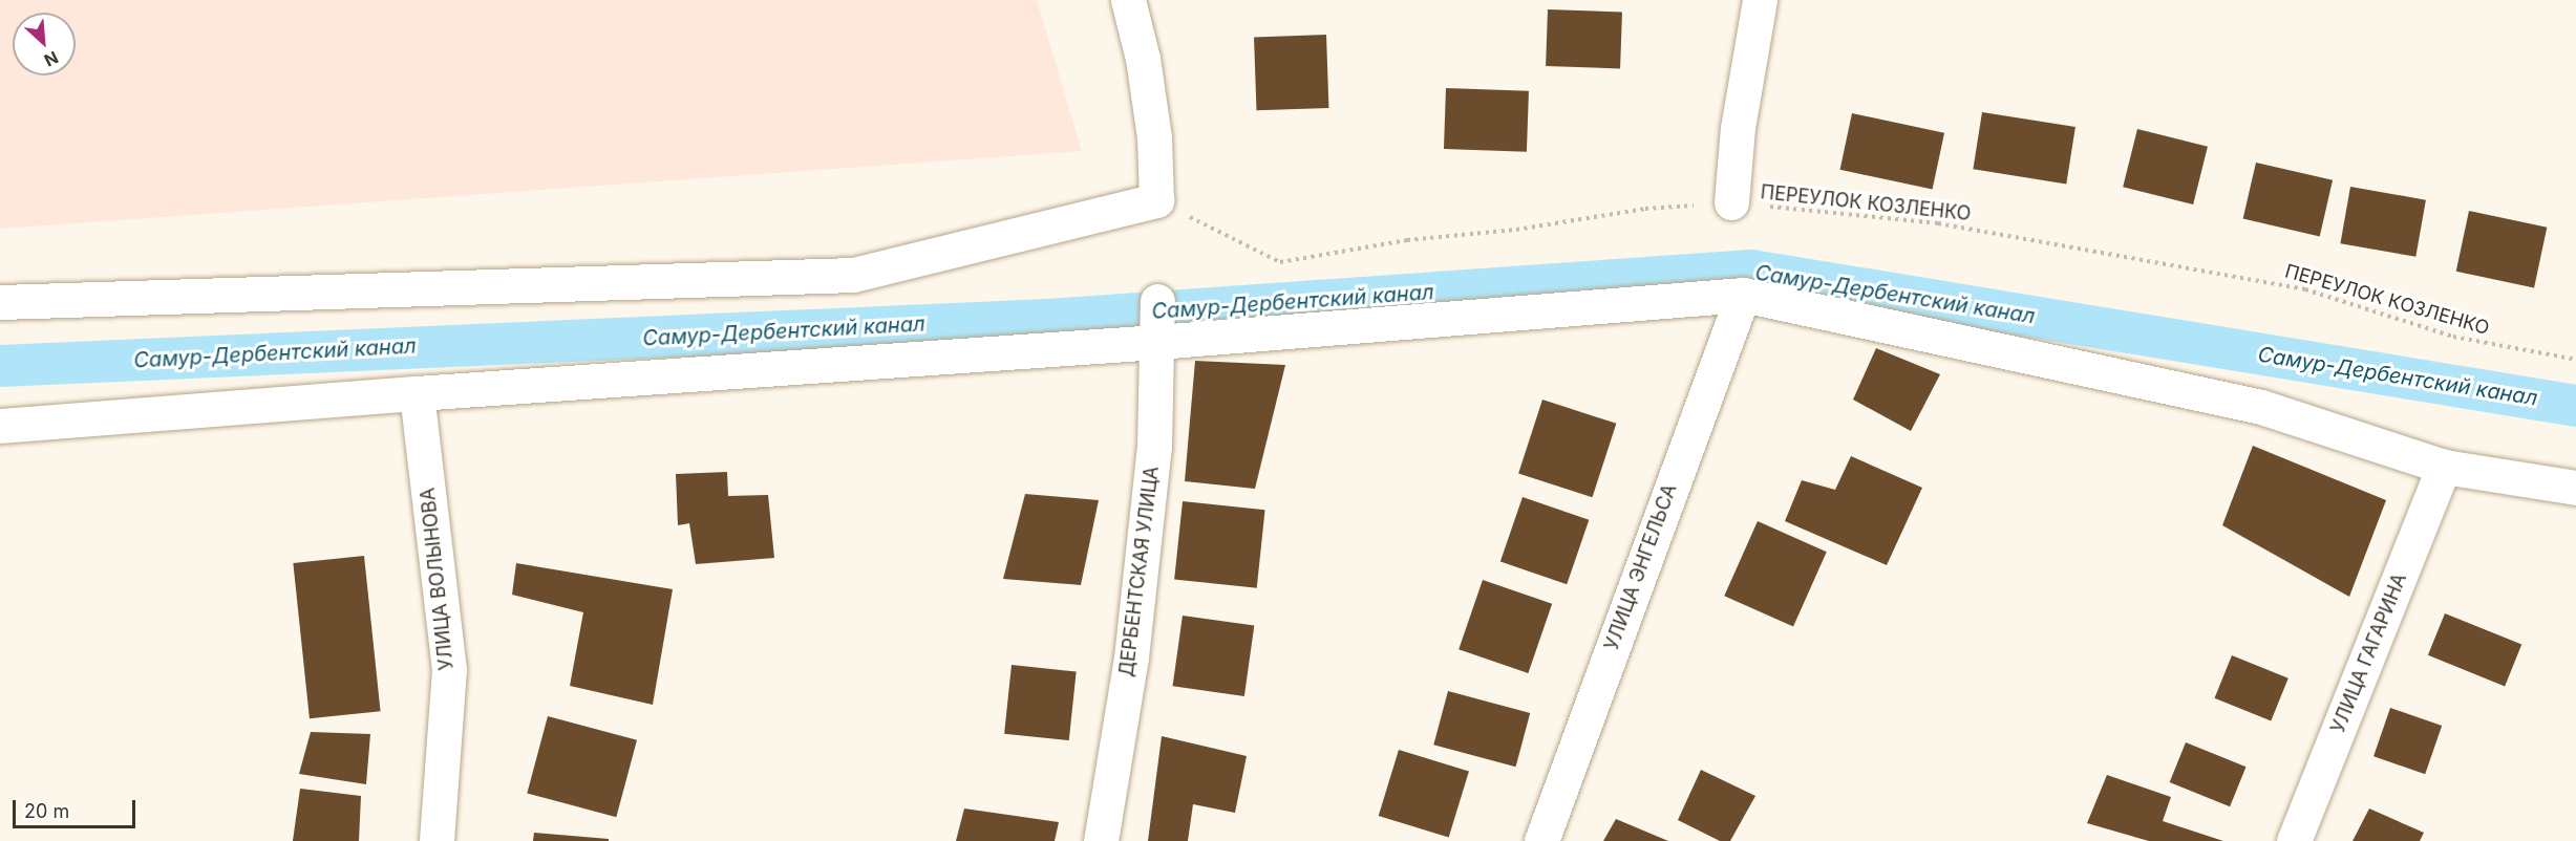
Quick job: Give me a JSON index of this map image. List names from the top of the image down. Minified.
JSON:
{"streets":{"street":["УЛИЦА ЭНГЕЛЬСА","ДЕРБЕНТСКАЯ УЛИЦА","УЛИЦА ВОЛЫНОВА","УЛИЦА ГАГАРИНА"],"path":["ПЕРЕУЛОК КОЗЛЕНКО"]},"water":["Самур-Дербентский канал"],"scale_bar":"20 m","north":"bottom right"}
